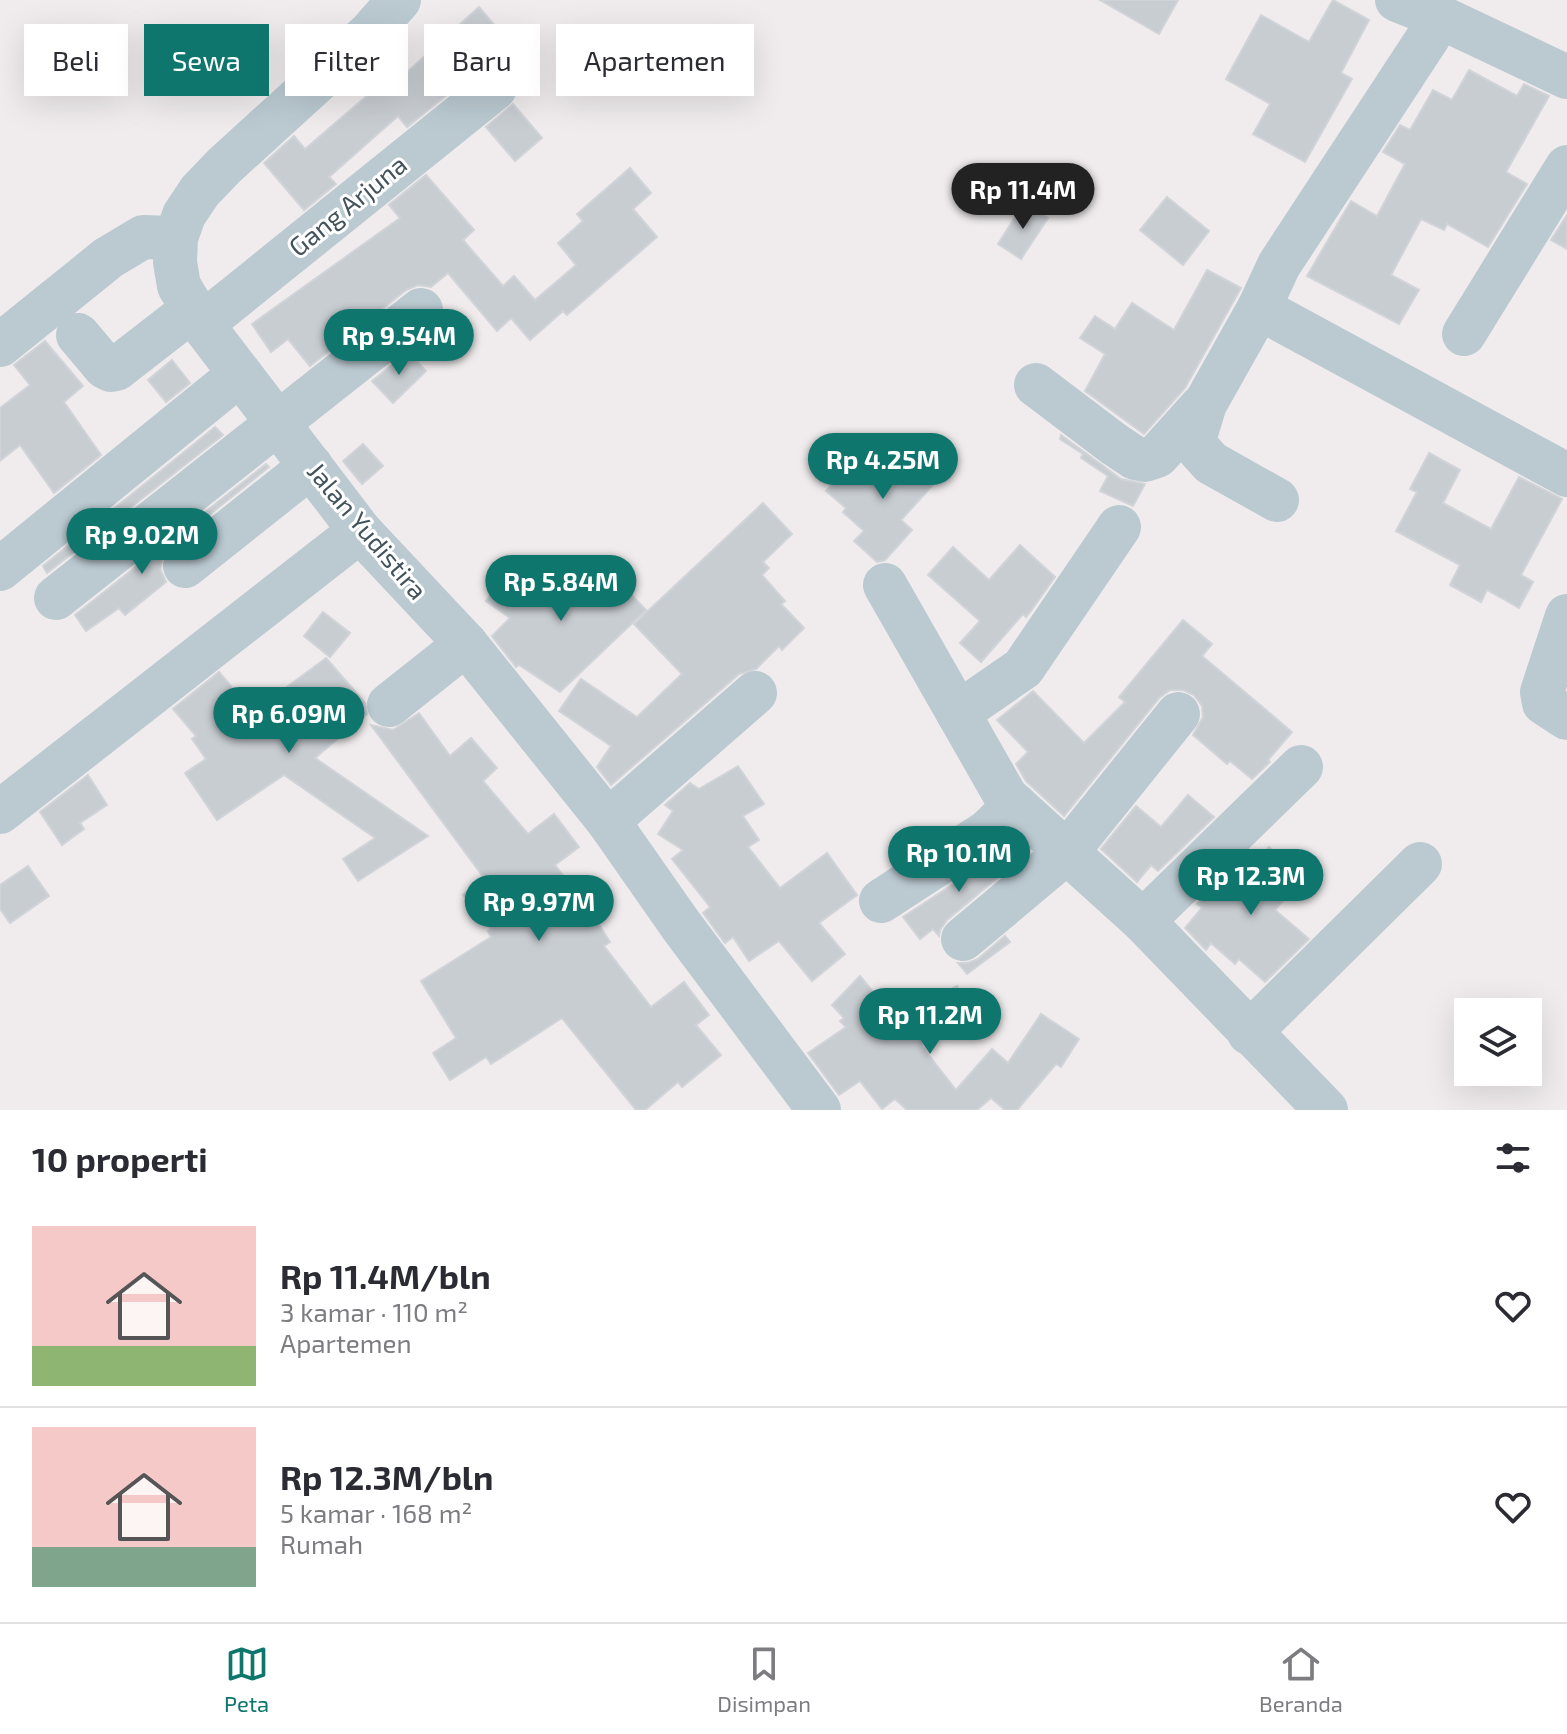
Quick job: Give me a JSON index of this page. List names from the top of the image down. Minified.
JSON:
{"streets":{"street":["Gang Arjuna","Jalan Yudistira"]},"crossings":[["Gang Arjuna","Jalan Yudistira"]],"page":{"chip":["Beli","Sewa","Filter","Baru","Apartemen"],"price":["Rp 11.4M","Rp 9.54M","Rp 4.25M","Rp 9.02M","Rp 5.84M","Rp 6.09M","Rp 10.1M","Rp 12.3M","Rp 9.97M","Rp 11.2M"],"heading":"10 properti","list":[{"name":"Rp 11.4M/bln","note":"3 kamar · 110 m² · Apartemen"},{"name":"Rp 12.3M/bln","note":"5 kamar · 168 m² · Rumah"}],"tabs":["Peta","Disimpan","Beranda"]}}
